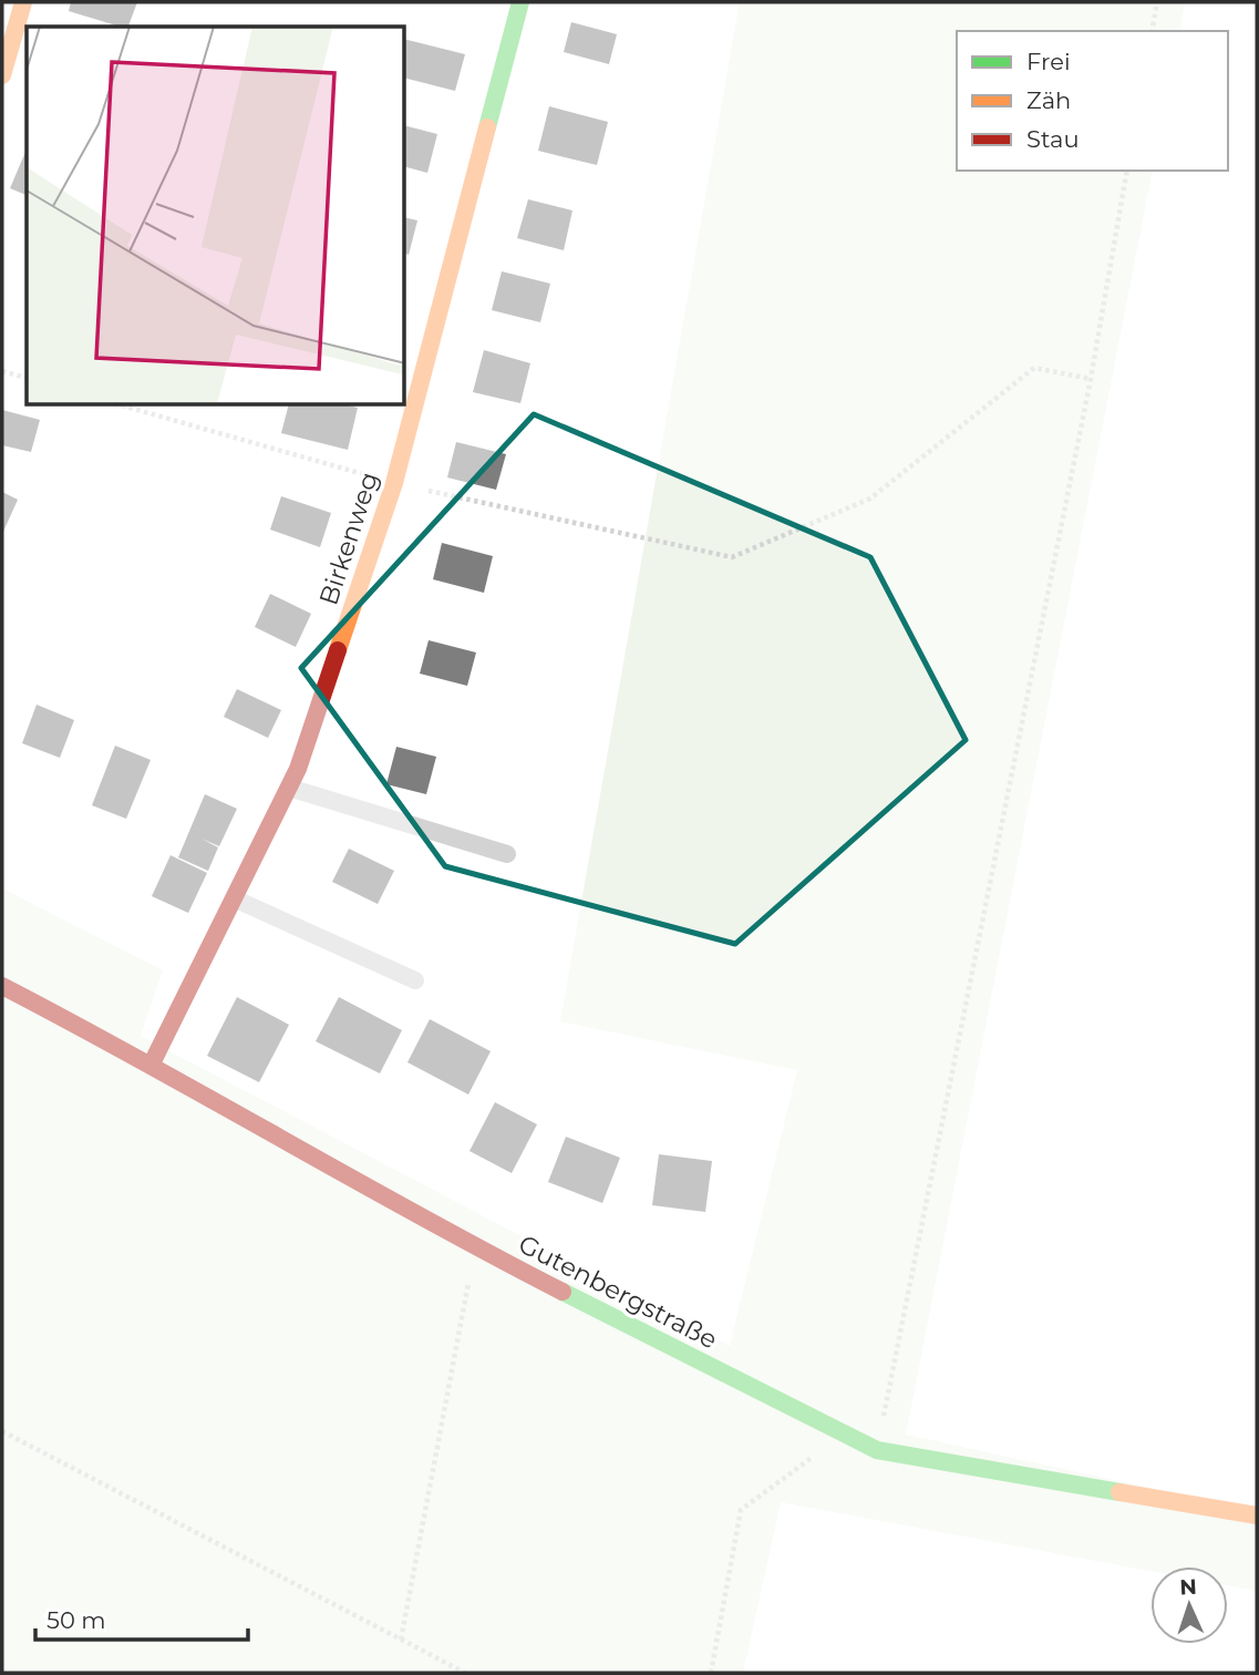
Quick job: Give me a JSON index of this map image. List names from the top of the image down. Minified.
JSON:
{"streets":{"street":["Birkenweg","Gutenbergstraße"]},"crossings":[["Birkenweg","Gutenbergstraße"]],"legend":["Frei","Zäh","Stau"],"scale_bar":"50 m","north":"top"}
